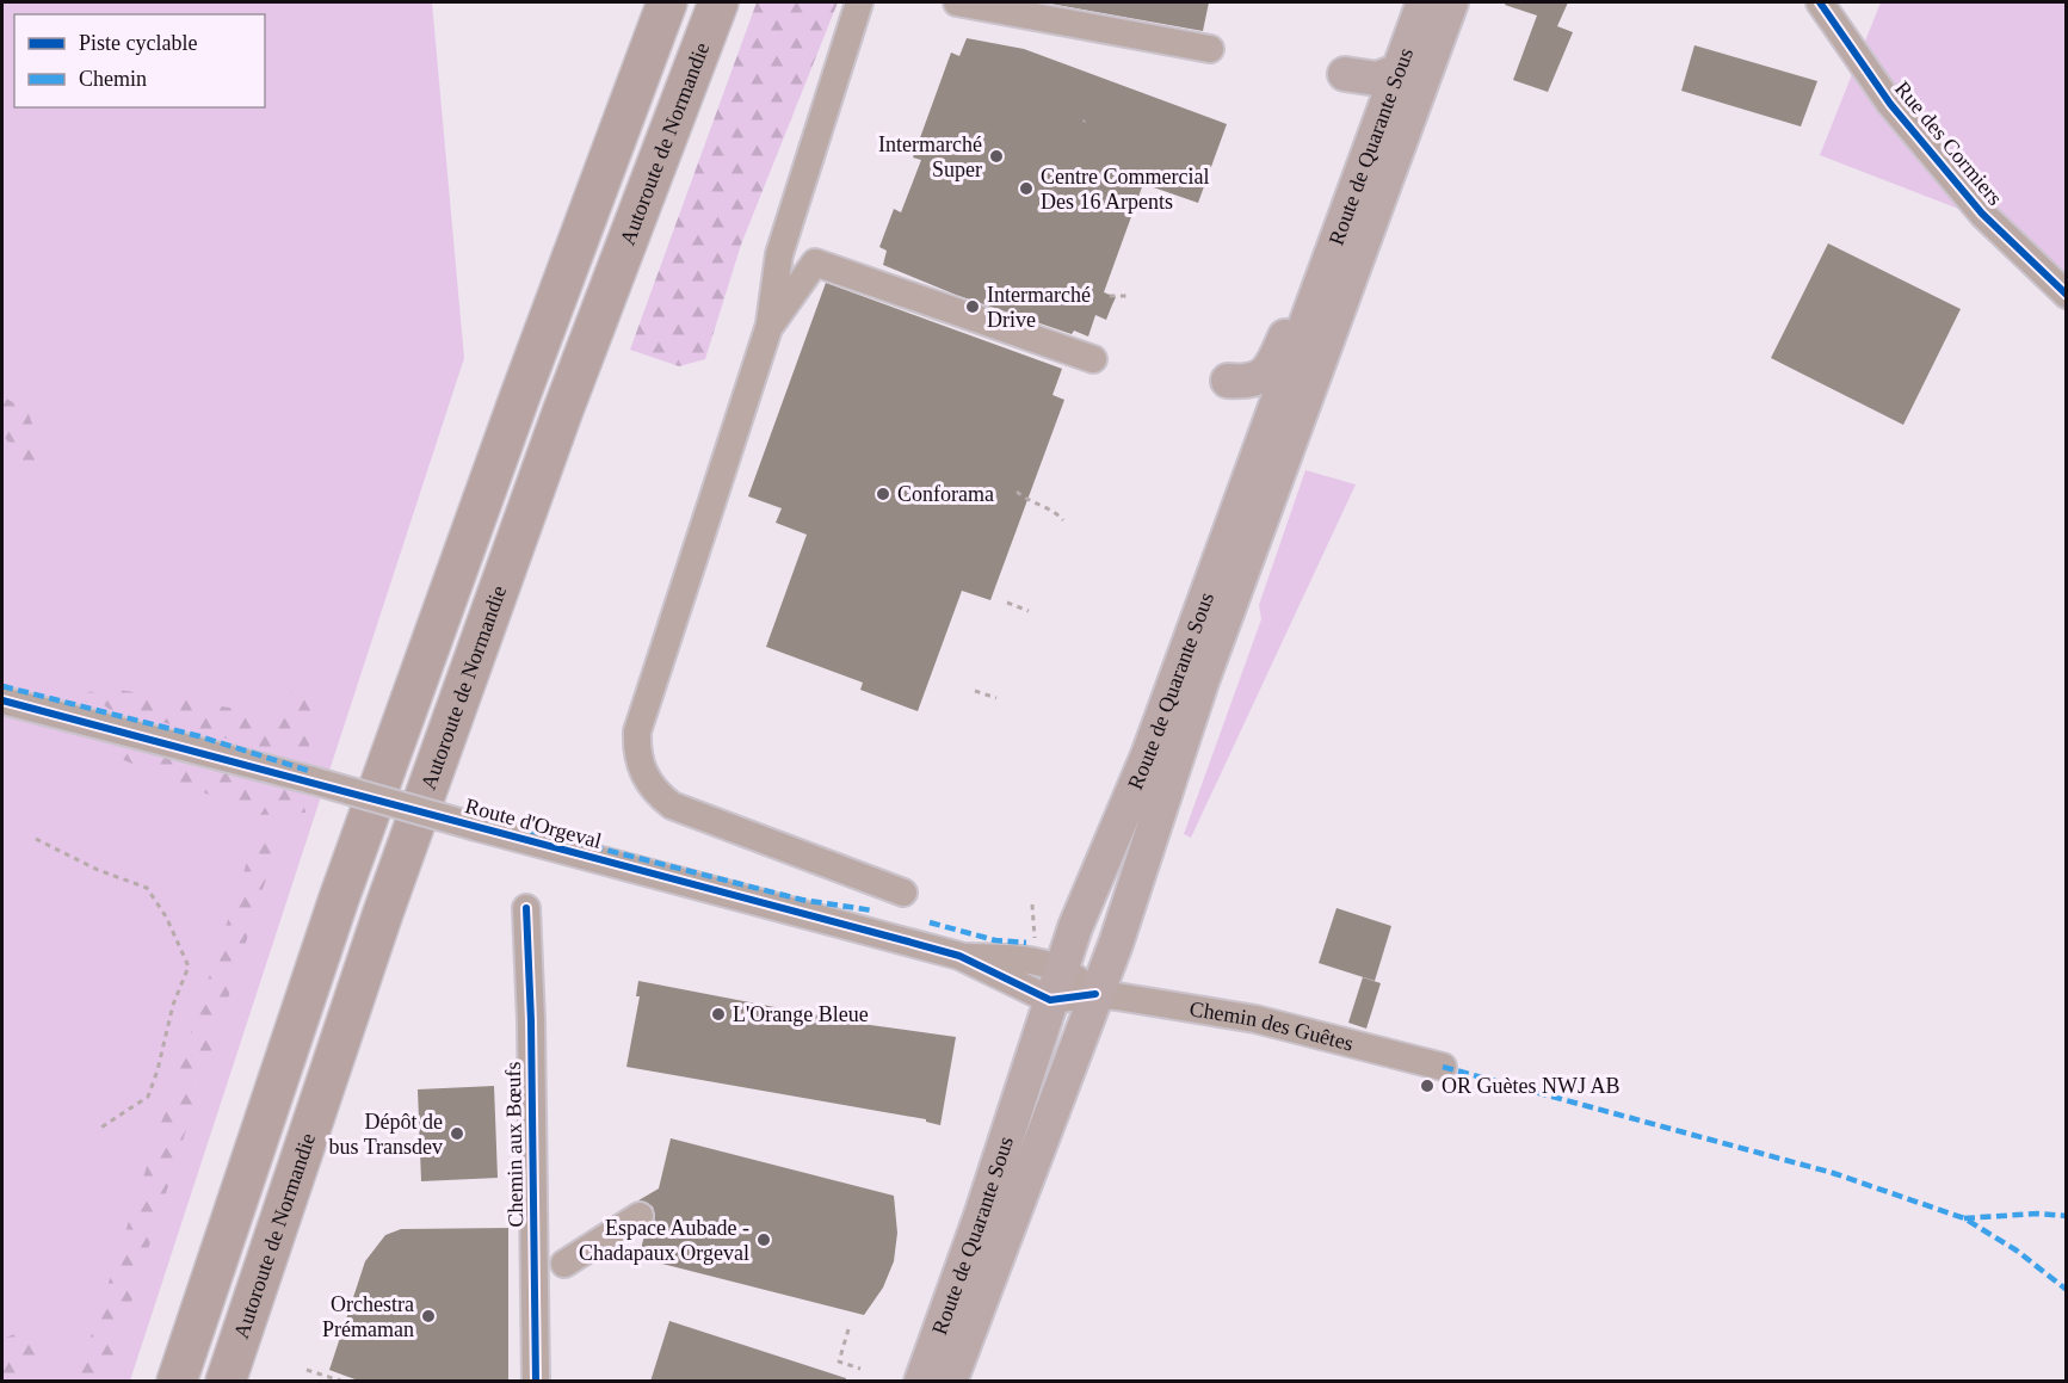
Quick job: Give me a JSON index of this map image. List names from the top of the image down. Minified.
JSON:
{"streets":{"highway":["Autoroute de Normandie"],"main road":["Route de Quarante Sous"],"street":["Rue des Cormiers","Route d'Orgeval","Chemin des Guêtes","Chemin aux Bœufs"]},"crossings":[["Route de Quarante Sous","Route d'Orgeval"],["Route de Quarante Sous","Chemin des Guêtes"]],"places":["Intermarché Super","Centre Commercial Des 16 Arpents","Intermarché Drive","Conforama","L'Orange Bleue","OR Guètes NWJ AB","Dépôt de bus Transdev","Espace Aubade - Chadapaux Orgeval","Orchestra Prémaman"],"legend":["Piste cyclable","Chemin"]}
